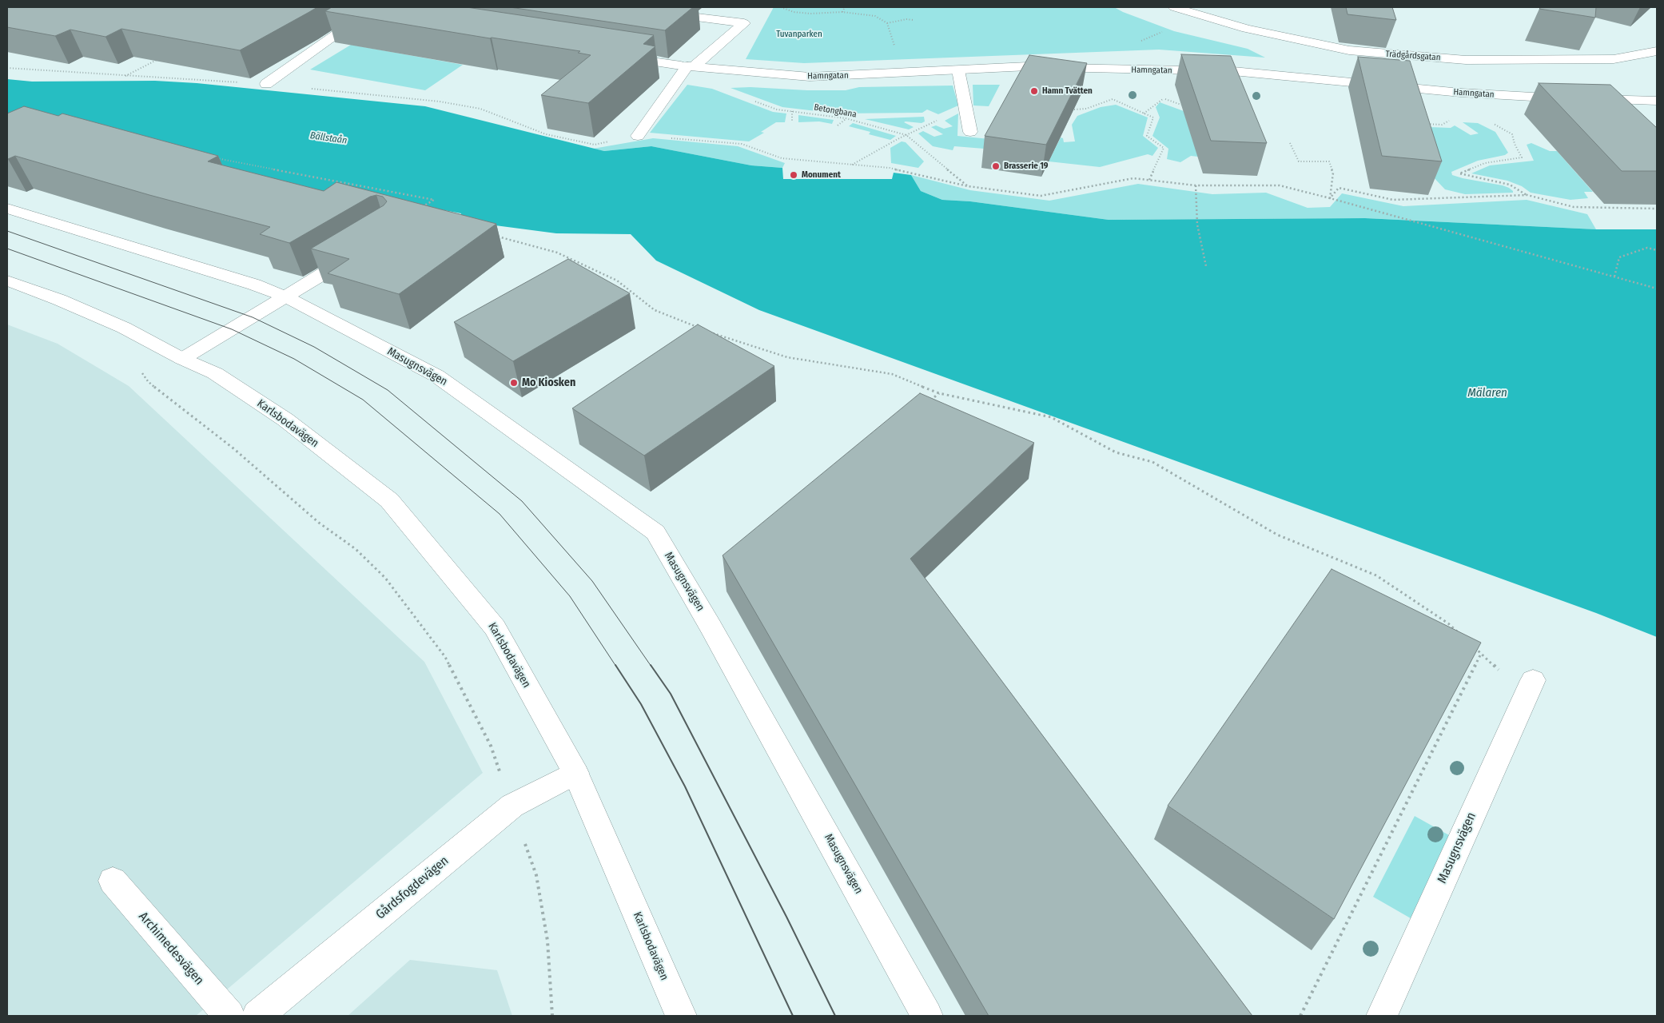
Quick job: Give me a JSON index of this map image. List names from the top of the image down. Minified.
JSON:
{"streets":{"street":["Trädgårdsgatan","Hamngatan","Masugnsvägen","Karlsbodavägen","Gårdsfogdevägen","Archimedesvägen"],"path":["Betongbana"]},"crossings":[["Karlsbodavägen","Gårdsfogdevägen"]],"water":["Bällstaån","Mälaren"],"parks":["Tuvanparken"],"places":["Hamn Tvätten","Brasserie 19","Monument","Mo Kiosken"]}
